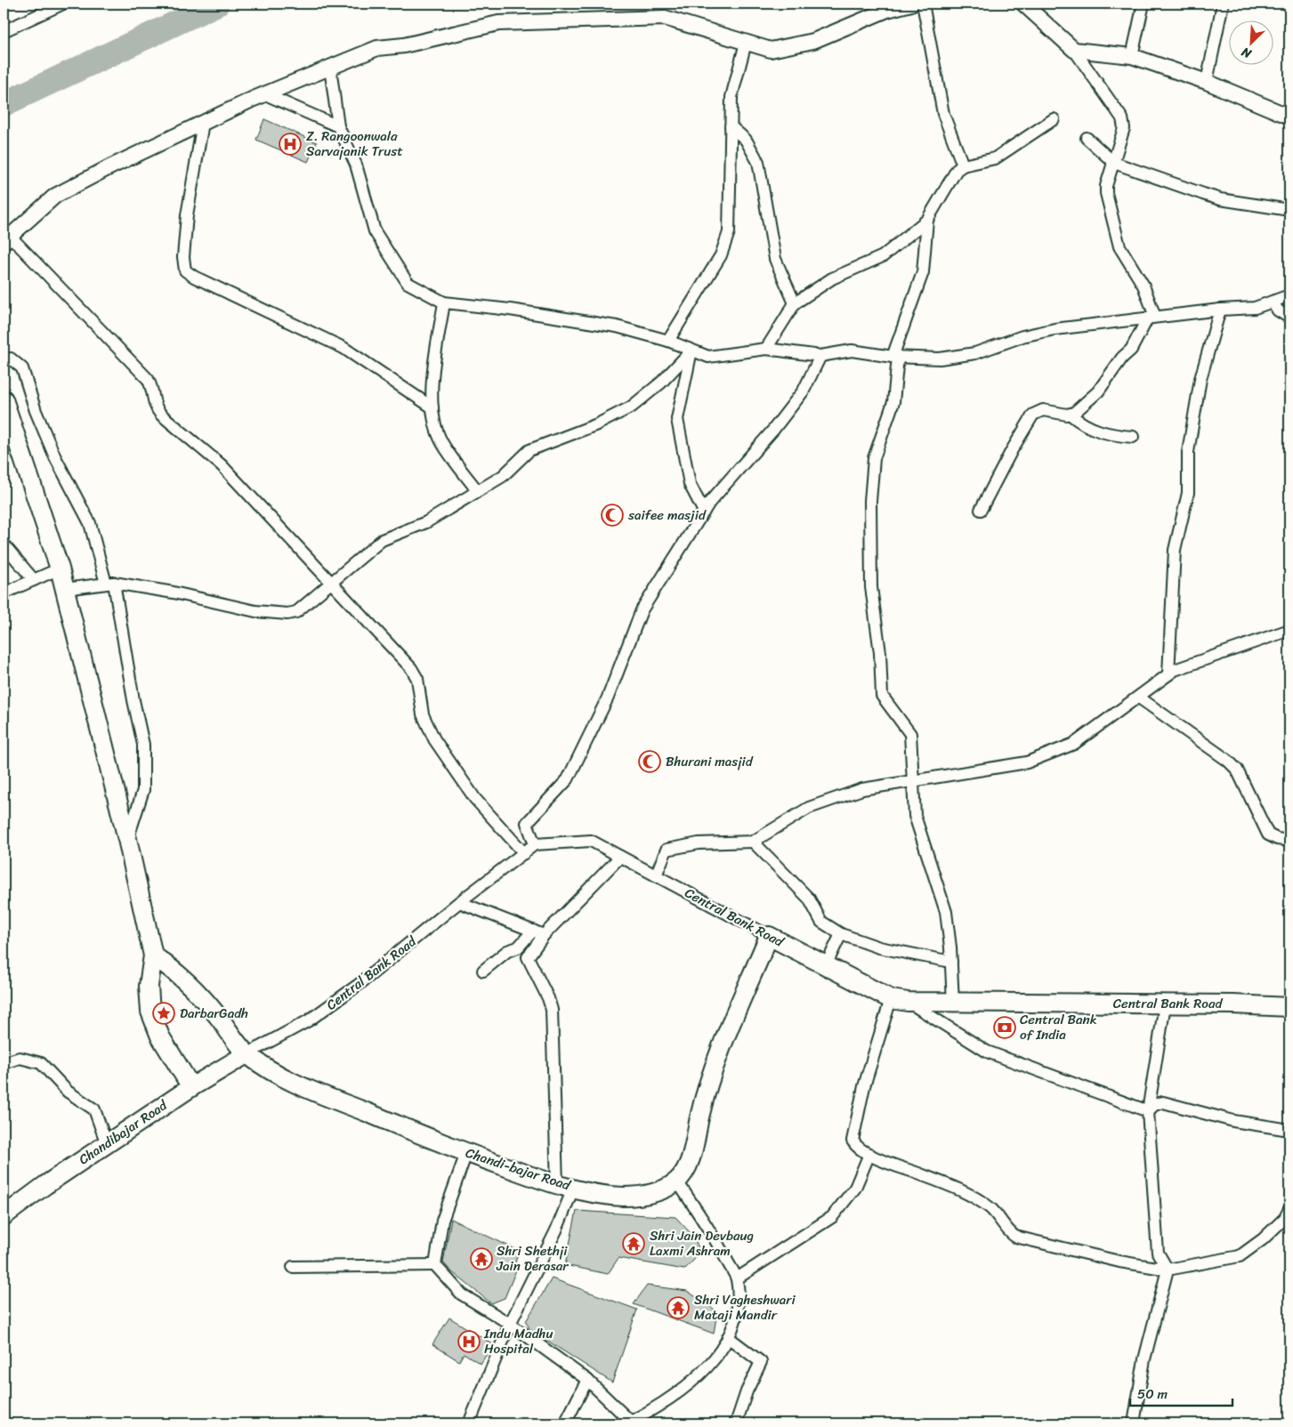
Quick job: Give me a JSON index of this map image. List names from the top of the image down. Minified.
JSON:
{"streets":{"main road":["Central Bank Road","Chandibajar Road","Chandi-bajar Road"]},"crossings":[["Central Bank Road","Chandibajar Road"],["Central Bank Road","Chandi-bajar Road"],["Chandibajar Road","Chandi-bajar Road"]],"places":{"hospital":["Z. Rangoonwala Sarvajanik Trust","Indu Madhu Hospital"],"mosque":["saifee masjid","Bhurani masjid"],"place":["DarbarGadh"],"bank":["Central Bank of India"],"temple":["Shri Jain Devbaug Laxmi Ashram","Shri Shethji Jain Derasar","Shri Vagheshwari Mataji Mandir"]},"scale_bar":"50 m","north":"bottom left"}
